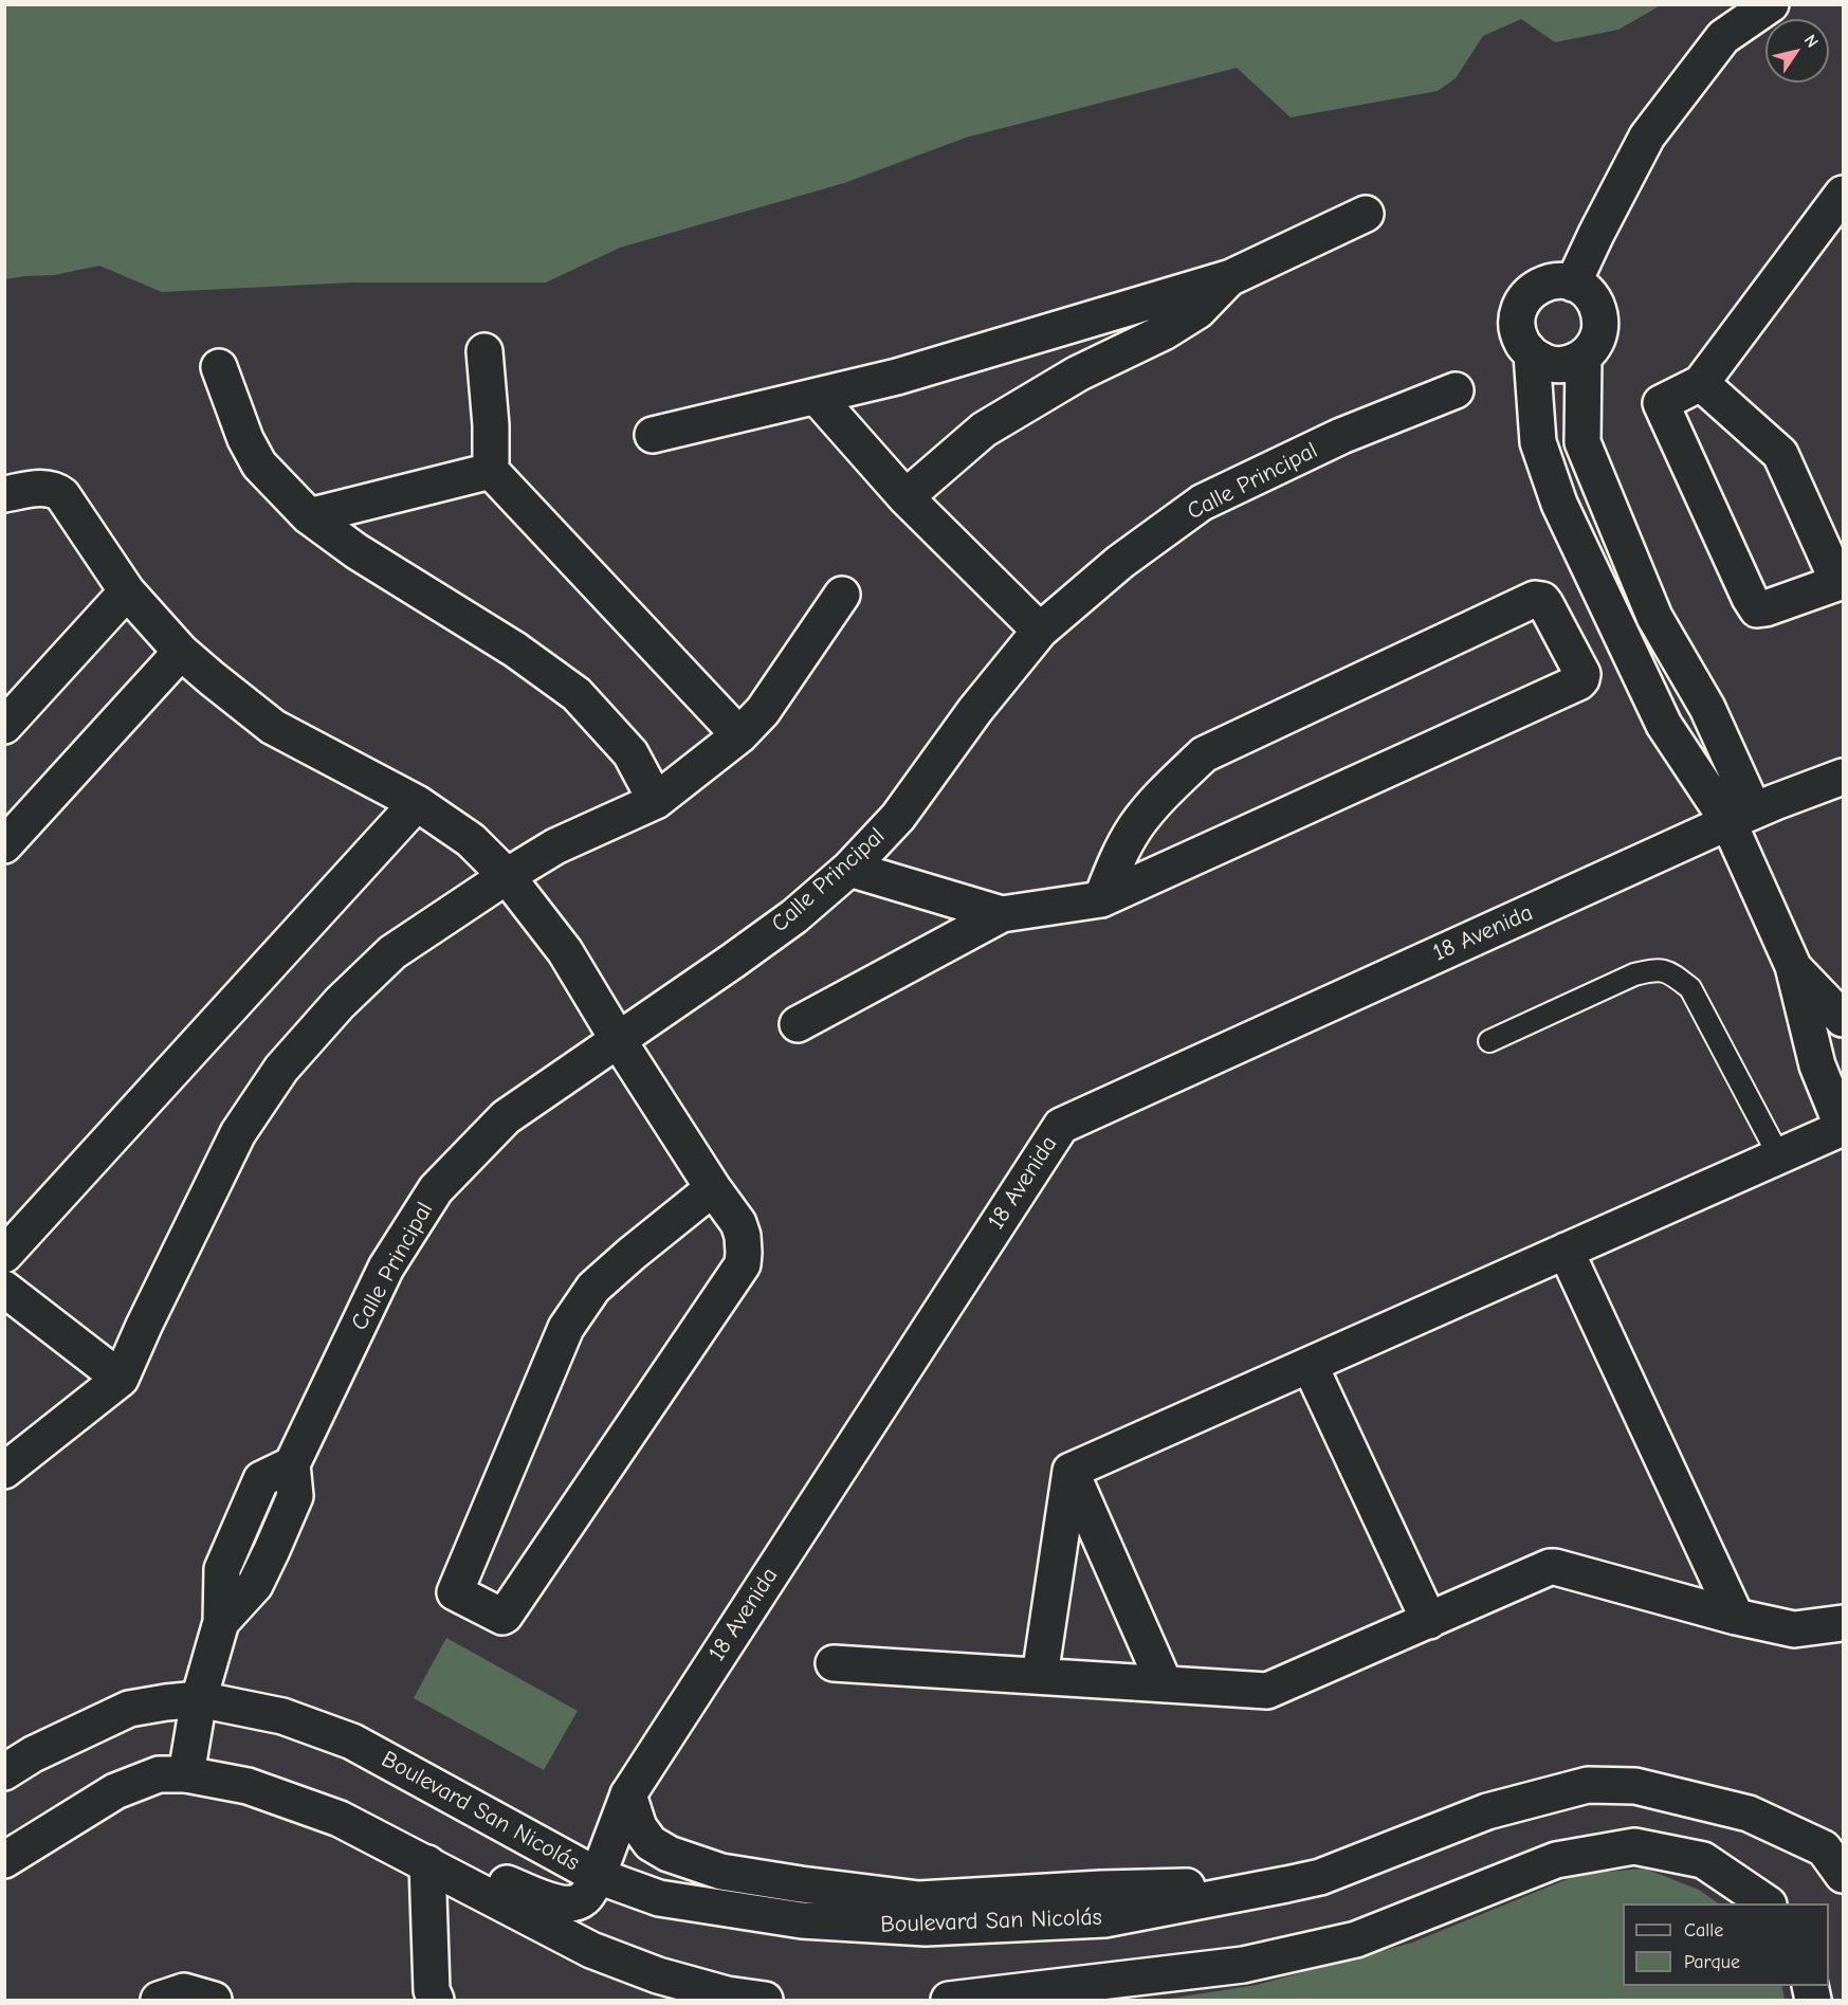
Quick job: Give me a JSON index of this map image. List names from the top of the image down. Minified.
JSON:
{"streets":{"street":["Calle Principal","18 Avenida","Boulevard San Nicolás"]},"crossings":[["Calle Principal","Boulevard San Nicolás"],["18 Avenida","Boulevard San Nicolás"]],"legend":["Calle","Parque"],"north":"top right"}
